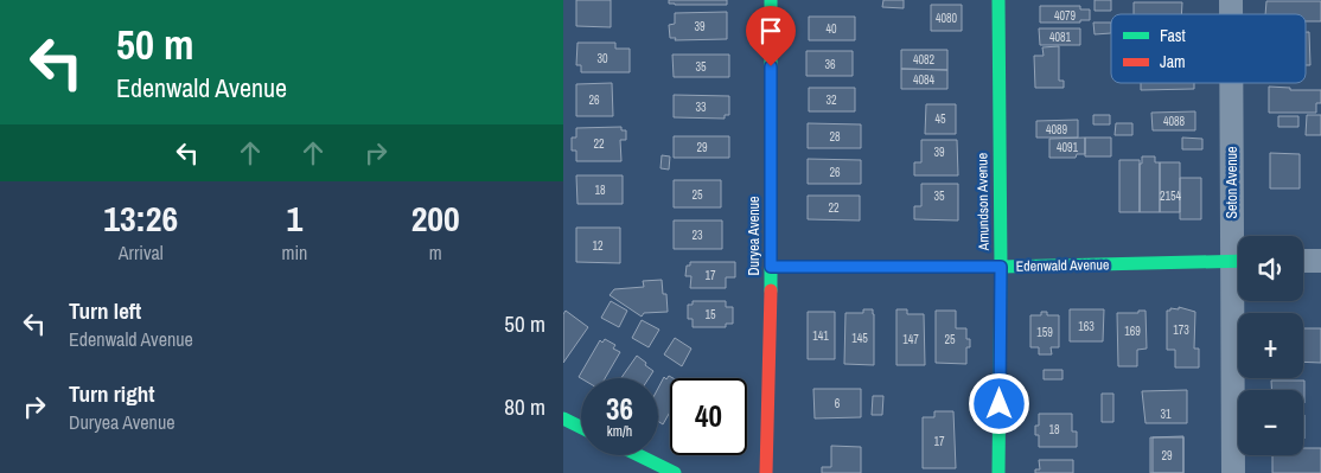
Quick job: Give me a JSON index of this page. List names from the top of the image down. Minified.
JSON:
{"streets":{"street":["Seton Avenue","Amundson Avenue","Duryea Avenue","Edenwald Avenue"]},"crossings":[["Amundson Avenue","Edenwald Avenue"],["Duryea Avenue","Edenwald Avenue"]],"house_numbers":["4079","4080","39","40","4081","30","4082","36","35","4084","26","32","33","45","4088","4089","28","22","29","4091","39","26","18","25","35","2154","22","23","12","17","15","163","173","169","159","141","145","147","25","6","31","18","17","29"],"legend":["Fast","Jam"],"page":{"turn":["50 m","Edenwald Avenue"],"eta":["13:26","Arrival","1","min","200","m"],"map_buttons":["+","−"],"list":[{"name":"Turn left","note":"Edenwald Avenue","value":"50 m"},{"name":"Turn right","note":"Duryea Avenue","value":"80 m"}],"speed":"36 km/h","limit":"40"}}
